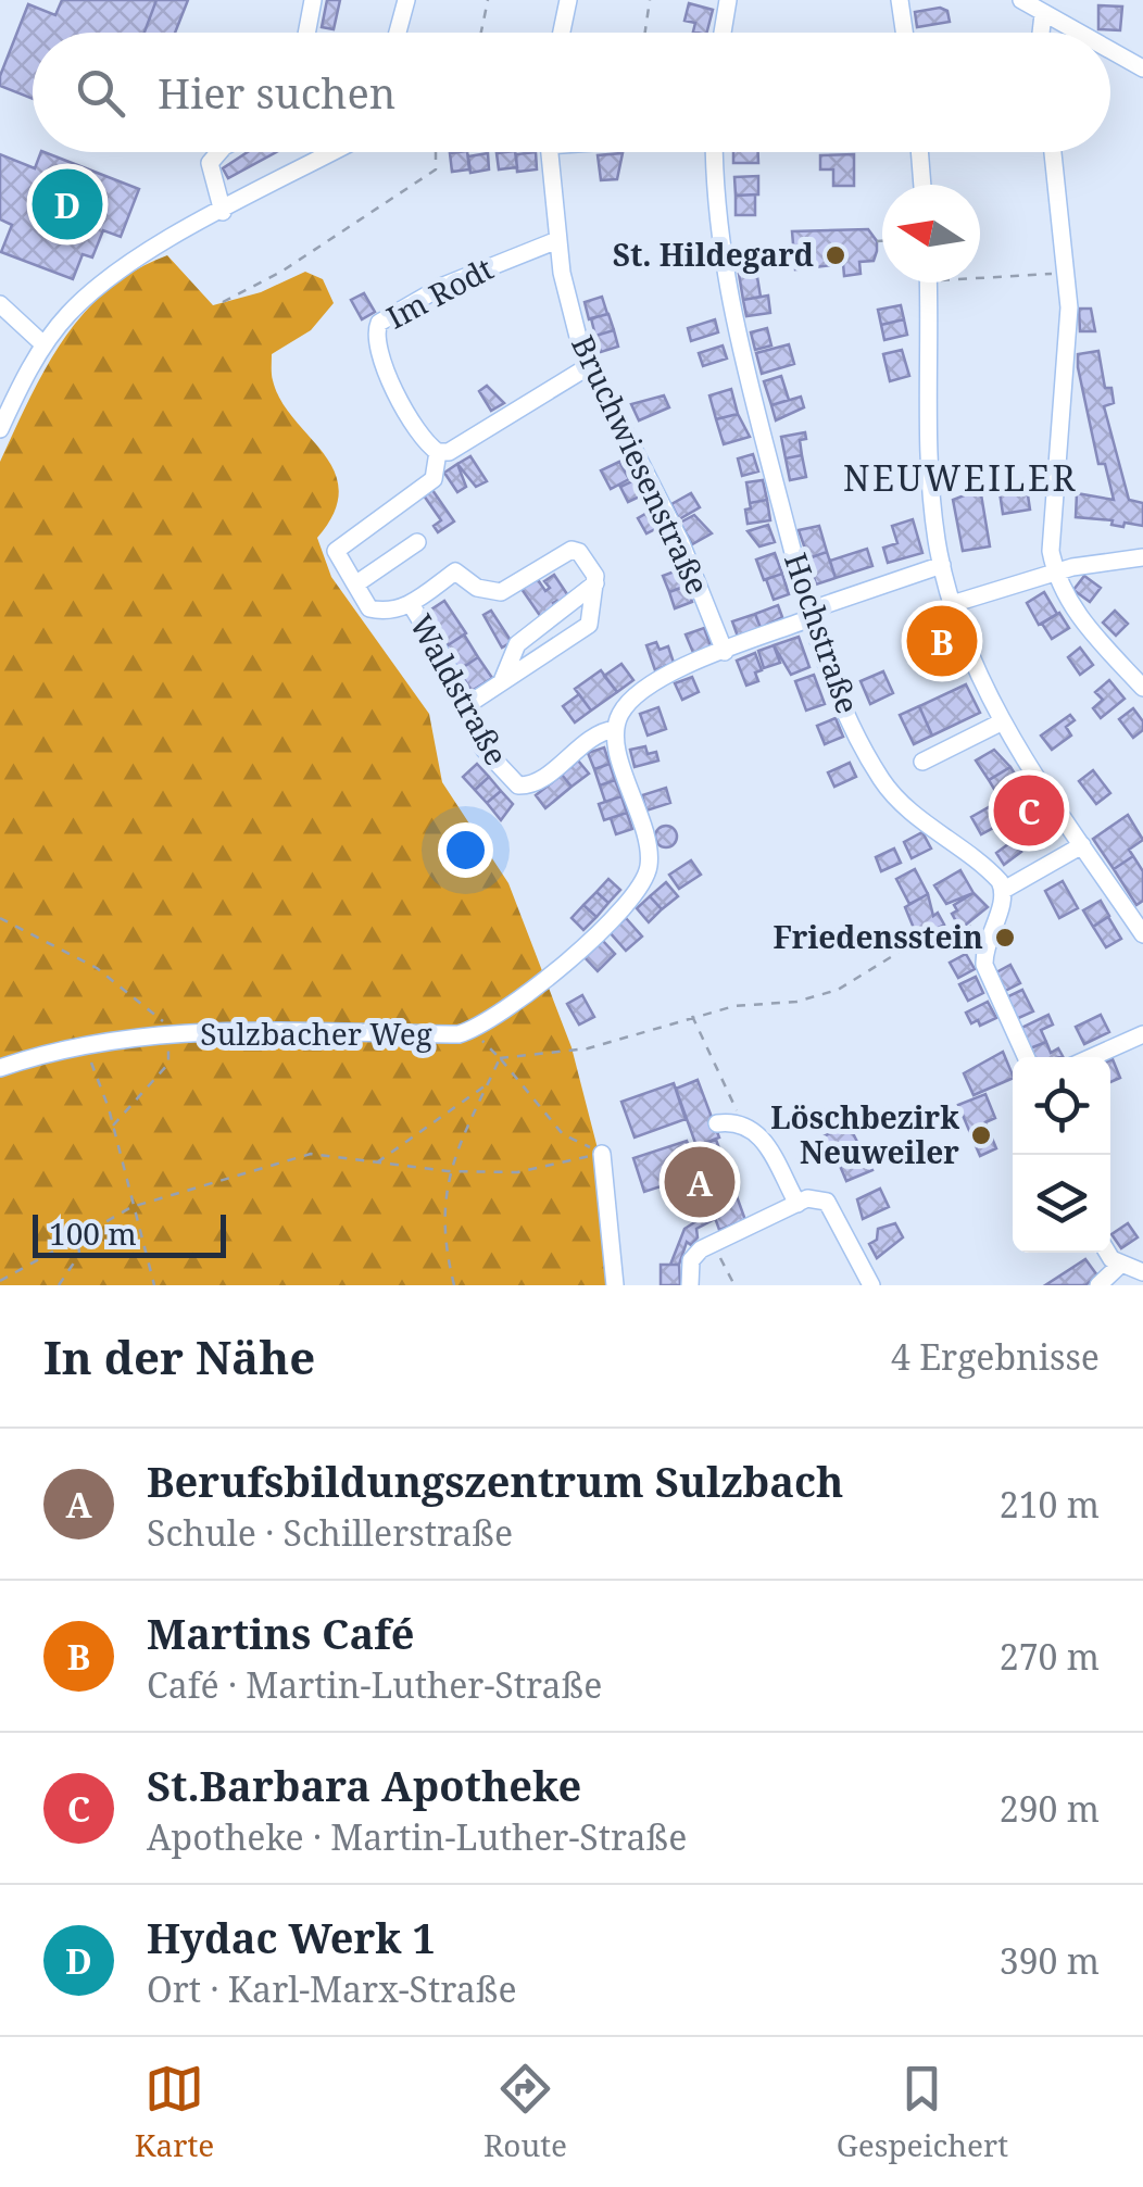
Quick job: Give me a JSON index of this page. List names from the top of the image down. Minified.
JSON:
{"streets":{"street":["Im Rodt","Bruchwiesenstraße","Hochstraße","Waldstraße","Sulzbacher Weg"]},"crossings":[["Im Rodt","Bruchwiesenstraße"],["Waldstraße","Sulzbacher Weg"]],"districts":["NEUWEILER"],"places":["St. Hildegard","Friedensstein","Löschbezirk Neuweiler"],"scale_bar":"100 m","north":"left","page":{"search":"Hier suchen","pins":["D","B","C","A"],"scale":"100 m","heading":["In der Nähe","4 Ergebnisse"],"list":[{"mark":"A","name":"Berufsbildungszentrum Sulzbach","note":"Schule · Schillerstraße","value":"210 m"},{"mark":"B","name":"Martins Café","note":"Café · Martin-Luther-Straße","value":"270 m"},{"mark":"C","name":"St.Barbara Apotheke","note":"Apotheke · Martin-Luther-Straße","value":"290 m"},{"mark":"D","name":"Hydac Werk 1","note":"Ort · Karl-Marx-Straße","value":"390 m"}],"nav":["Karte","Route","Gespeichert"]}}
